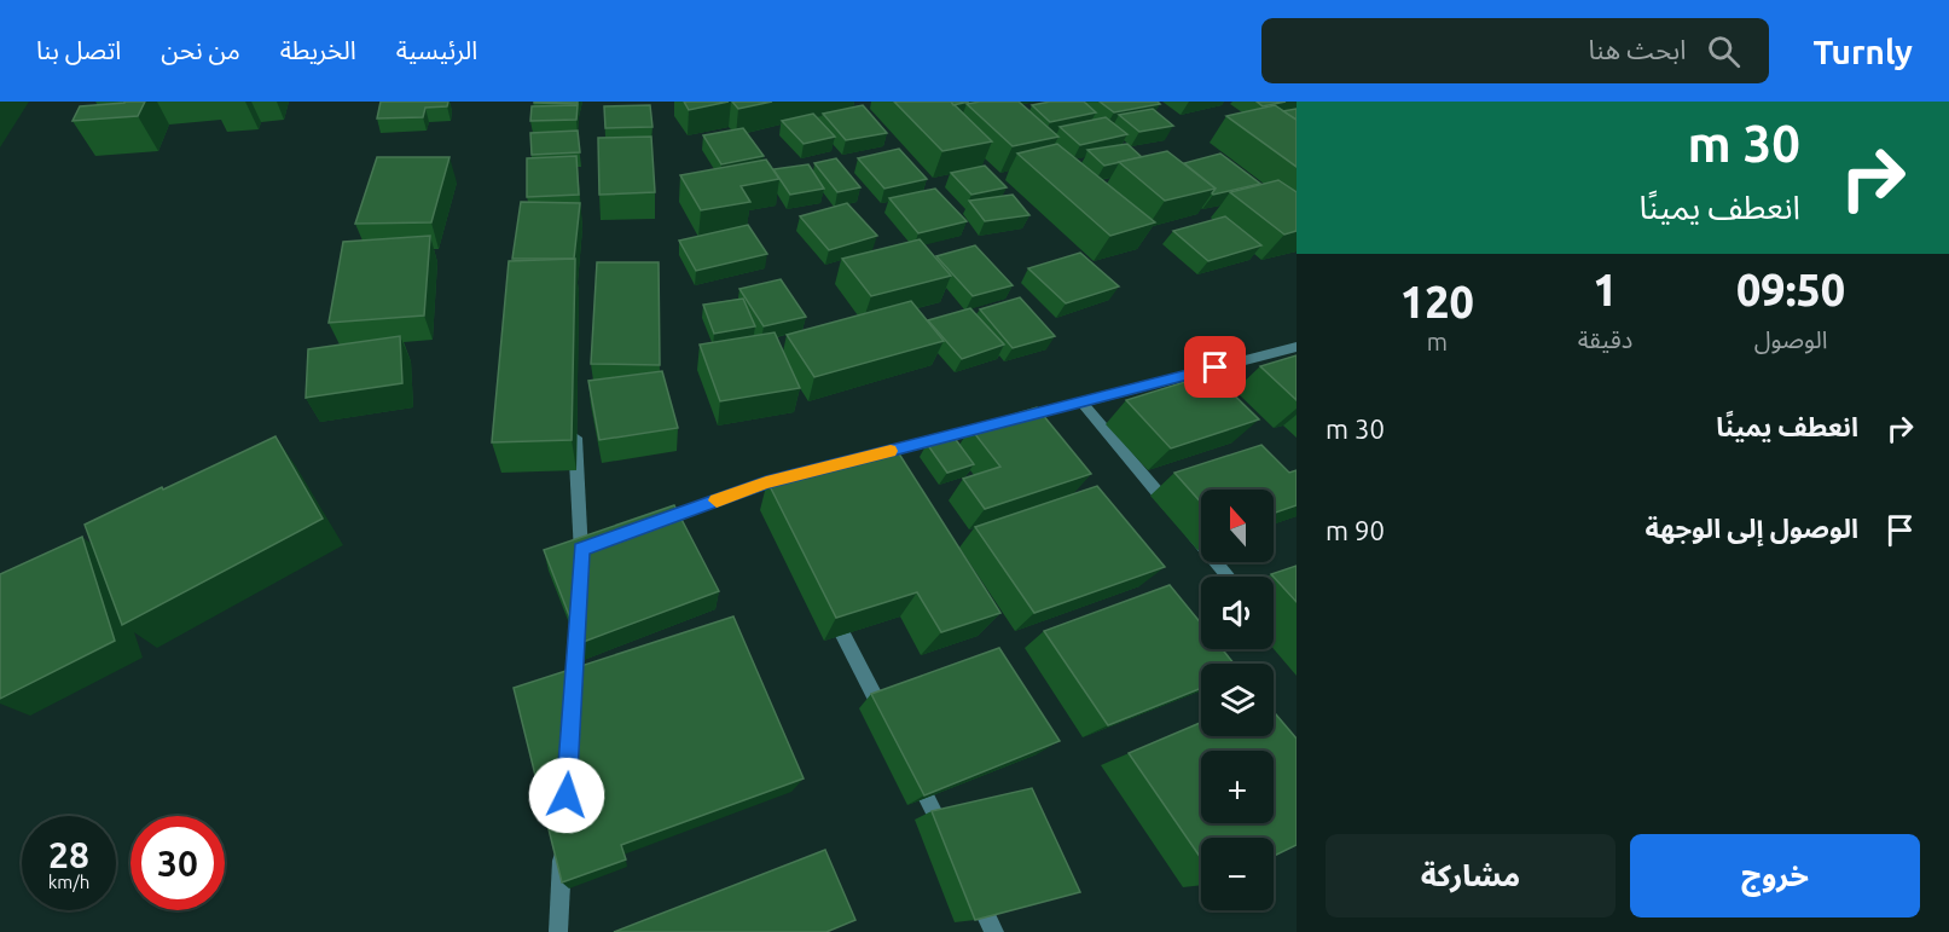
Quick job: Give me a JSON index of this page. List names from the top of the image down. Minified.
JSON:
{"north":"top","page":{"header":"Turnly","search":"ابحث هنا","nav":["الرئيسية","الخريطة","من نحن","اتصل بنا"],"turn":["30 m","انعطف يمينًا"],"eta":["09:50","الوصول","1","دقيقة","120","m"],"list":[{"name":"انعطف يمينًا","value":"30 m"},{"name":"الوصول إلى الوجهة","value":"90 m"}],"map_buttons":["+","−"],"speed":"28 km/h","limit":"30","buttons":["خروج","مشاركة"]}}
